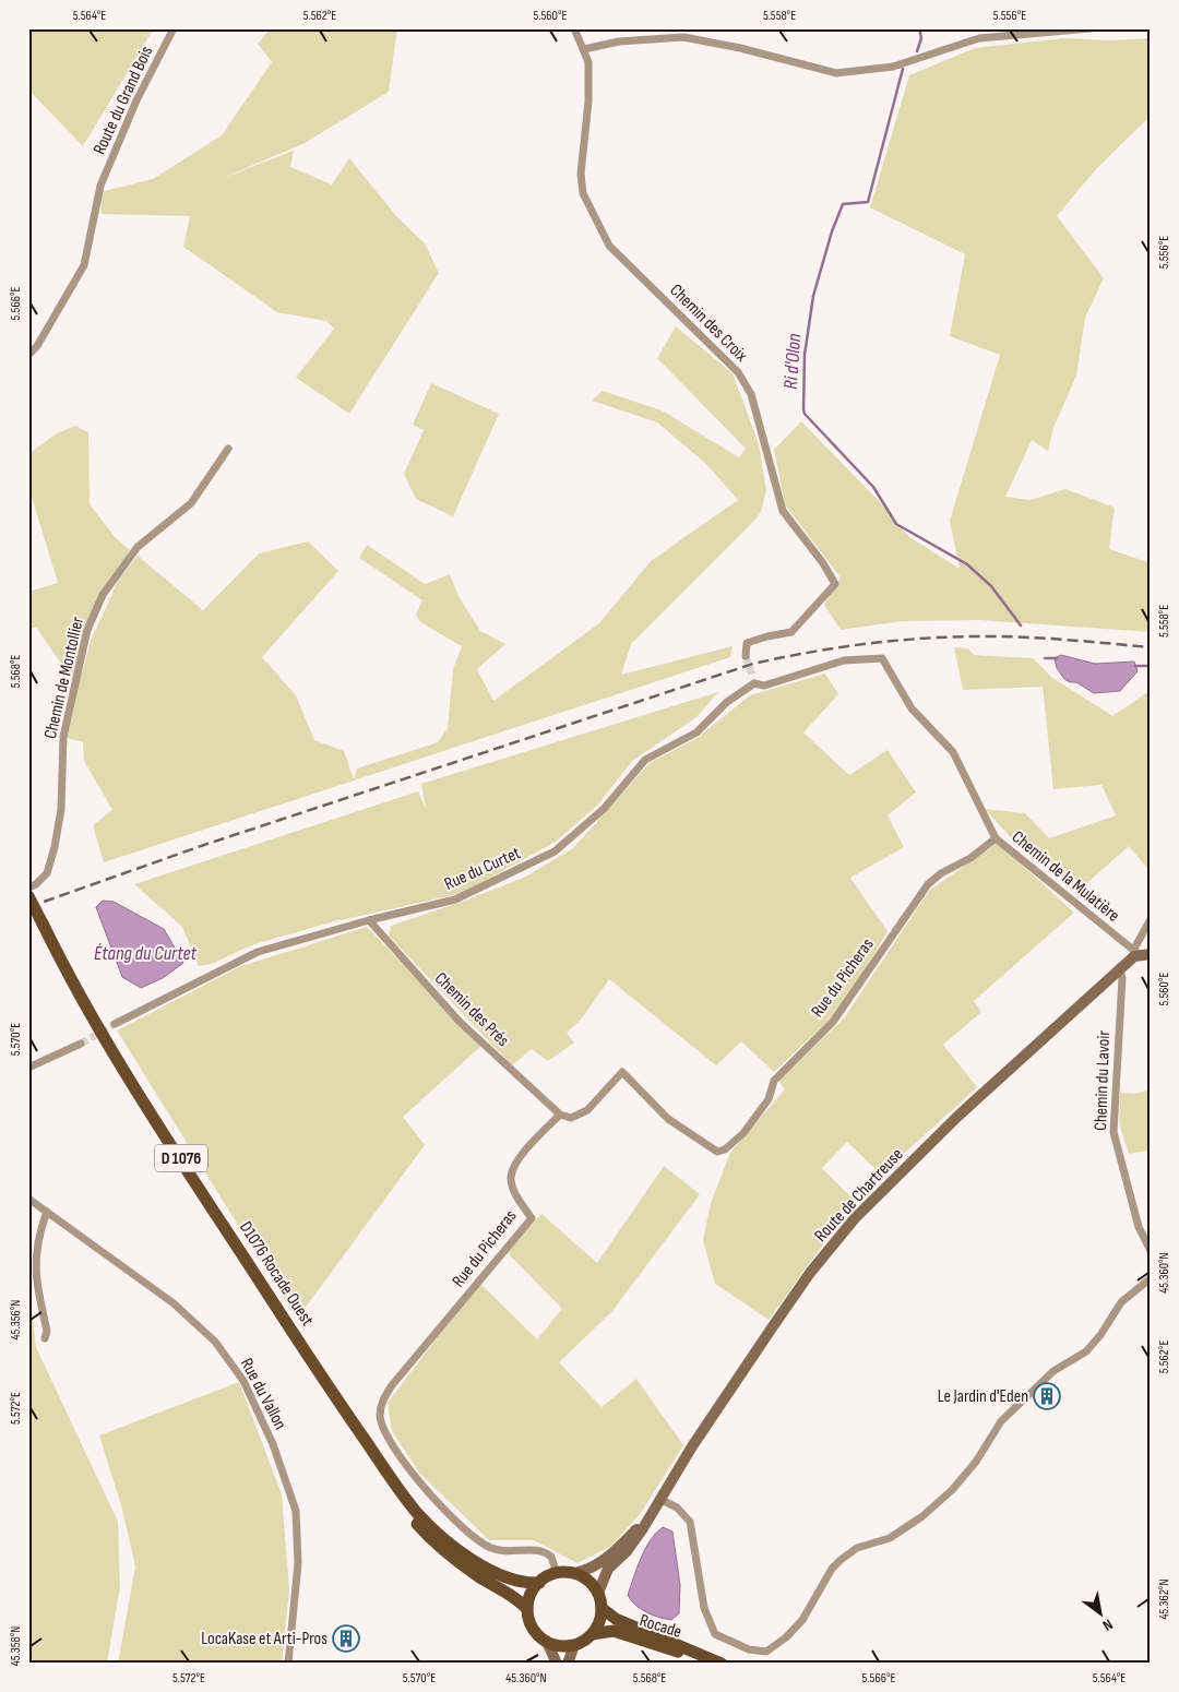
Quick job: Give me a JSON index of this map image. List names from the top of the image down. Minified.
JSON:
{"streets":{"main road":["D 1076","Route de Chartreuse","D1076 Rocade Ouest","Rocade"],"street":["Route du Grand Bois","Chemin des Croix","Chemin de Montollier","Rue du Curtet","Chemin de la Mulatière","Rue du Picheras","Chemin des Prés","Chemin du Lavoir","Rue du Vallon"]},"crossings":[["Rue du Curtet","Chemin de la Mulatière"],["Rue du Curtet","Chemin des Prés"],["Chemin de la Mulatière","Rue du Picheras"],["Chemin de la Mulatière","Route de Chartreuse"],["Rue du Picheras","Chemin des Prés"],["Rue du Picheras","D 1076"],["Rue du Picheras","Route de Chartreuse"],["Rue du Picheras","D1076 Rocade Ouest"],["Rue du Picheras","Rocade"],["Chemin du Lavoir","Route de Chartreuse"],["D 1076","Route de Chartreuse"],["D 1076","D1076 Rocade Ouest"],["D 1076","Rocade"],["Route de Chartreuse","D1076 Rocade Ouest"],["Route de Chartreuse","Rocade"],["D1076 Rocade Ouest","Rocade"]],"water":["Ri d'Olon","Étang du Curtet"],"places":{"building":["Le Jardin d'Eden","LocaKase et Arti-Pros"]},"north":"bottom right","coordinates":["5.564°E","5.562°E","5.560°E","5.558°E","5.556°E","5.566°E","5.568°E","5.570°E","45.360°N","45.356°N","5.572°E","45.362°N","45.358°N"]}
